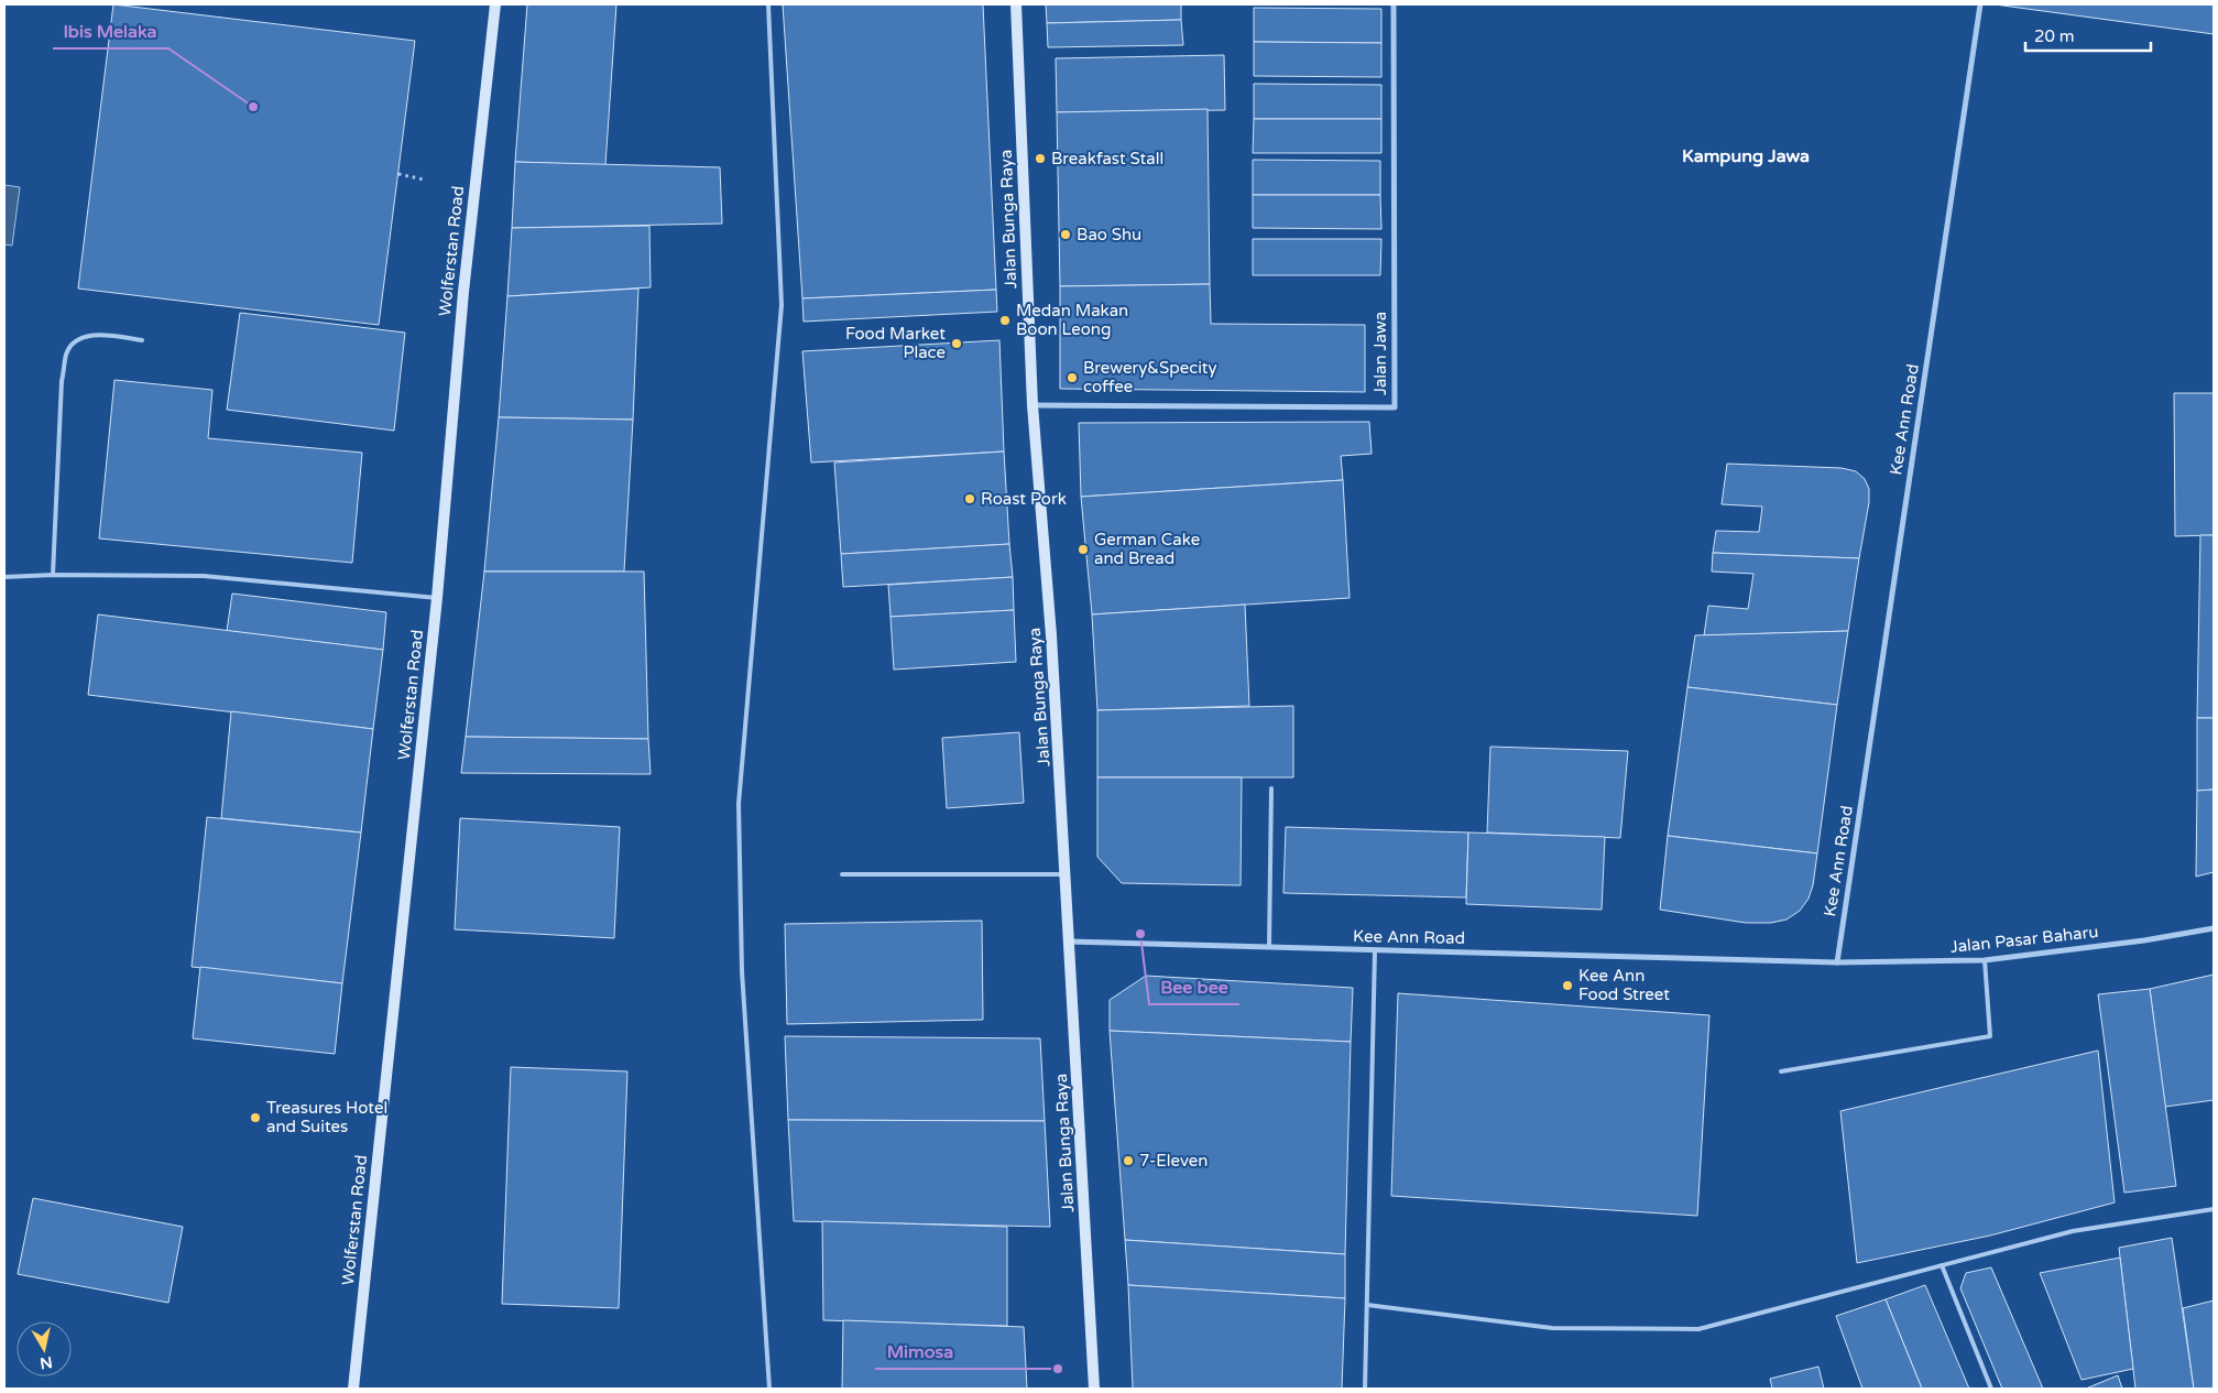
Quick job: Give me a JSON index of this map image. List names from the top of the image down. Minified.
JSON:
{"streets":{"street":["Jalan Bunga Raya","Wolferstan Road","Jalan Jawa","Kee Ann Road","Jalan Pasar Baharu"]},"crossings":[["Jalan Bunga Raya","Jalan Jawa"],["Jalan Bunga Raya","Kee Ann Road"],["Kee Ann Road","Jalan Pasar Baharu"]],"districts":["Kampung Jawa"],"places":["Ibis Melaka","Breakfast Stall","Bao Shu","Medan Makan Boon Leong","Food Market Place","Brewery&Specity coffee","Roast Pork","German Cake and Bread","Bee bee","Kee Ann Food Street","Treasures Hotel and Suites","7-Eleven","Mimosa"],"scale_bar":"20 m","north":"bottom"}
